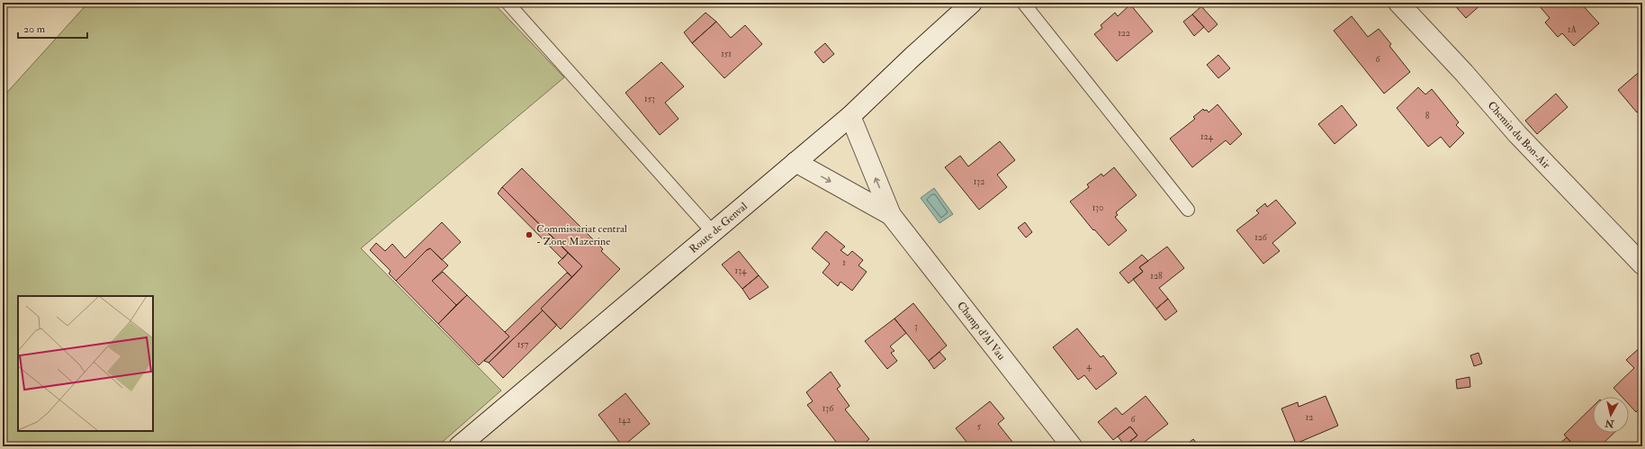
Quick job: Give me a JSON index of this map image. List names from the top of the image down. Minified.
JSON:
{"streets":{"street":["Chemin du Bon-Air","Route de Genval","Champ d'Al Vau"]},"crossings":[["Route de Genval","Champ d'Al Vau"]],"places":["Commissariat central - Zone Mazerine"],"house_numbers":["1A","122","151","6","153","8","124","132","130","126","1","134","128","3","157","4","136","12","6","142","5"],"scale_bar":"20 m","north":"bottom"}
